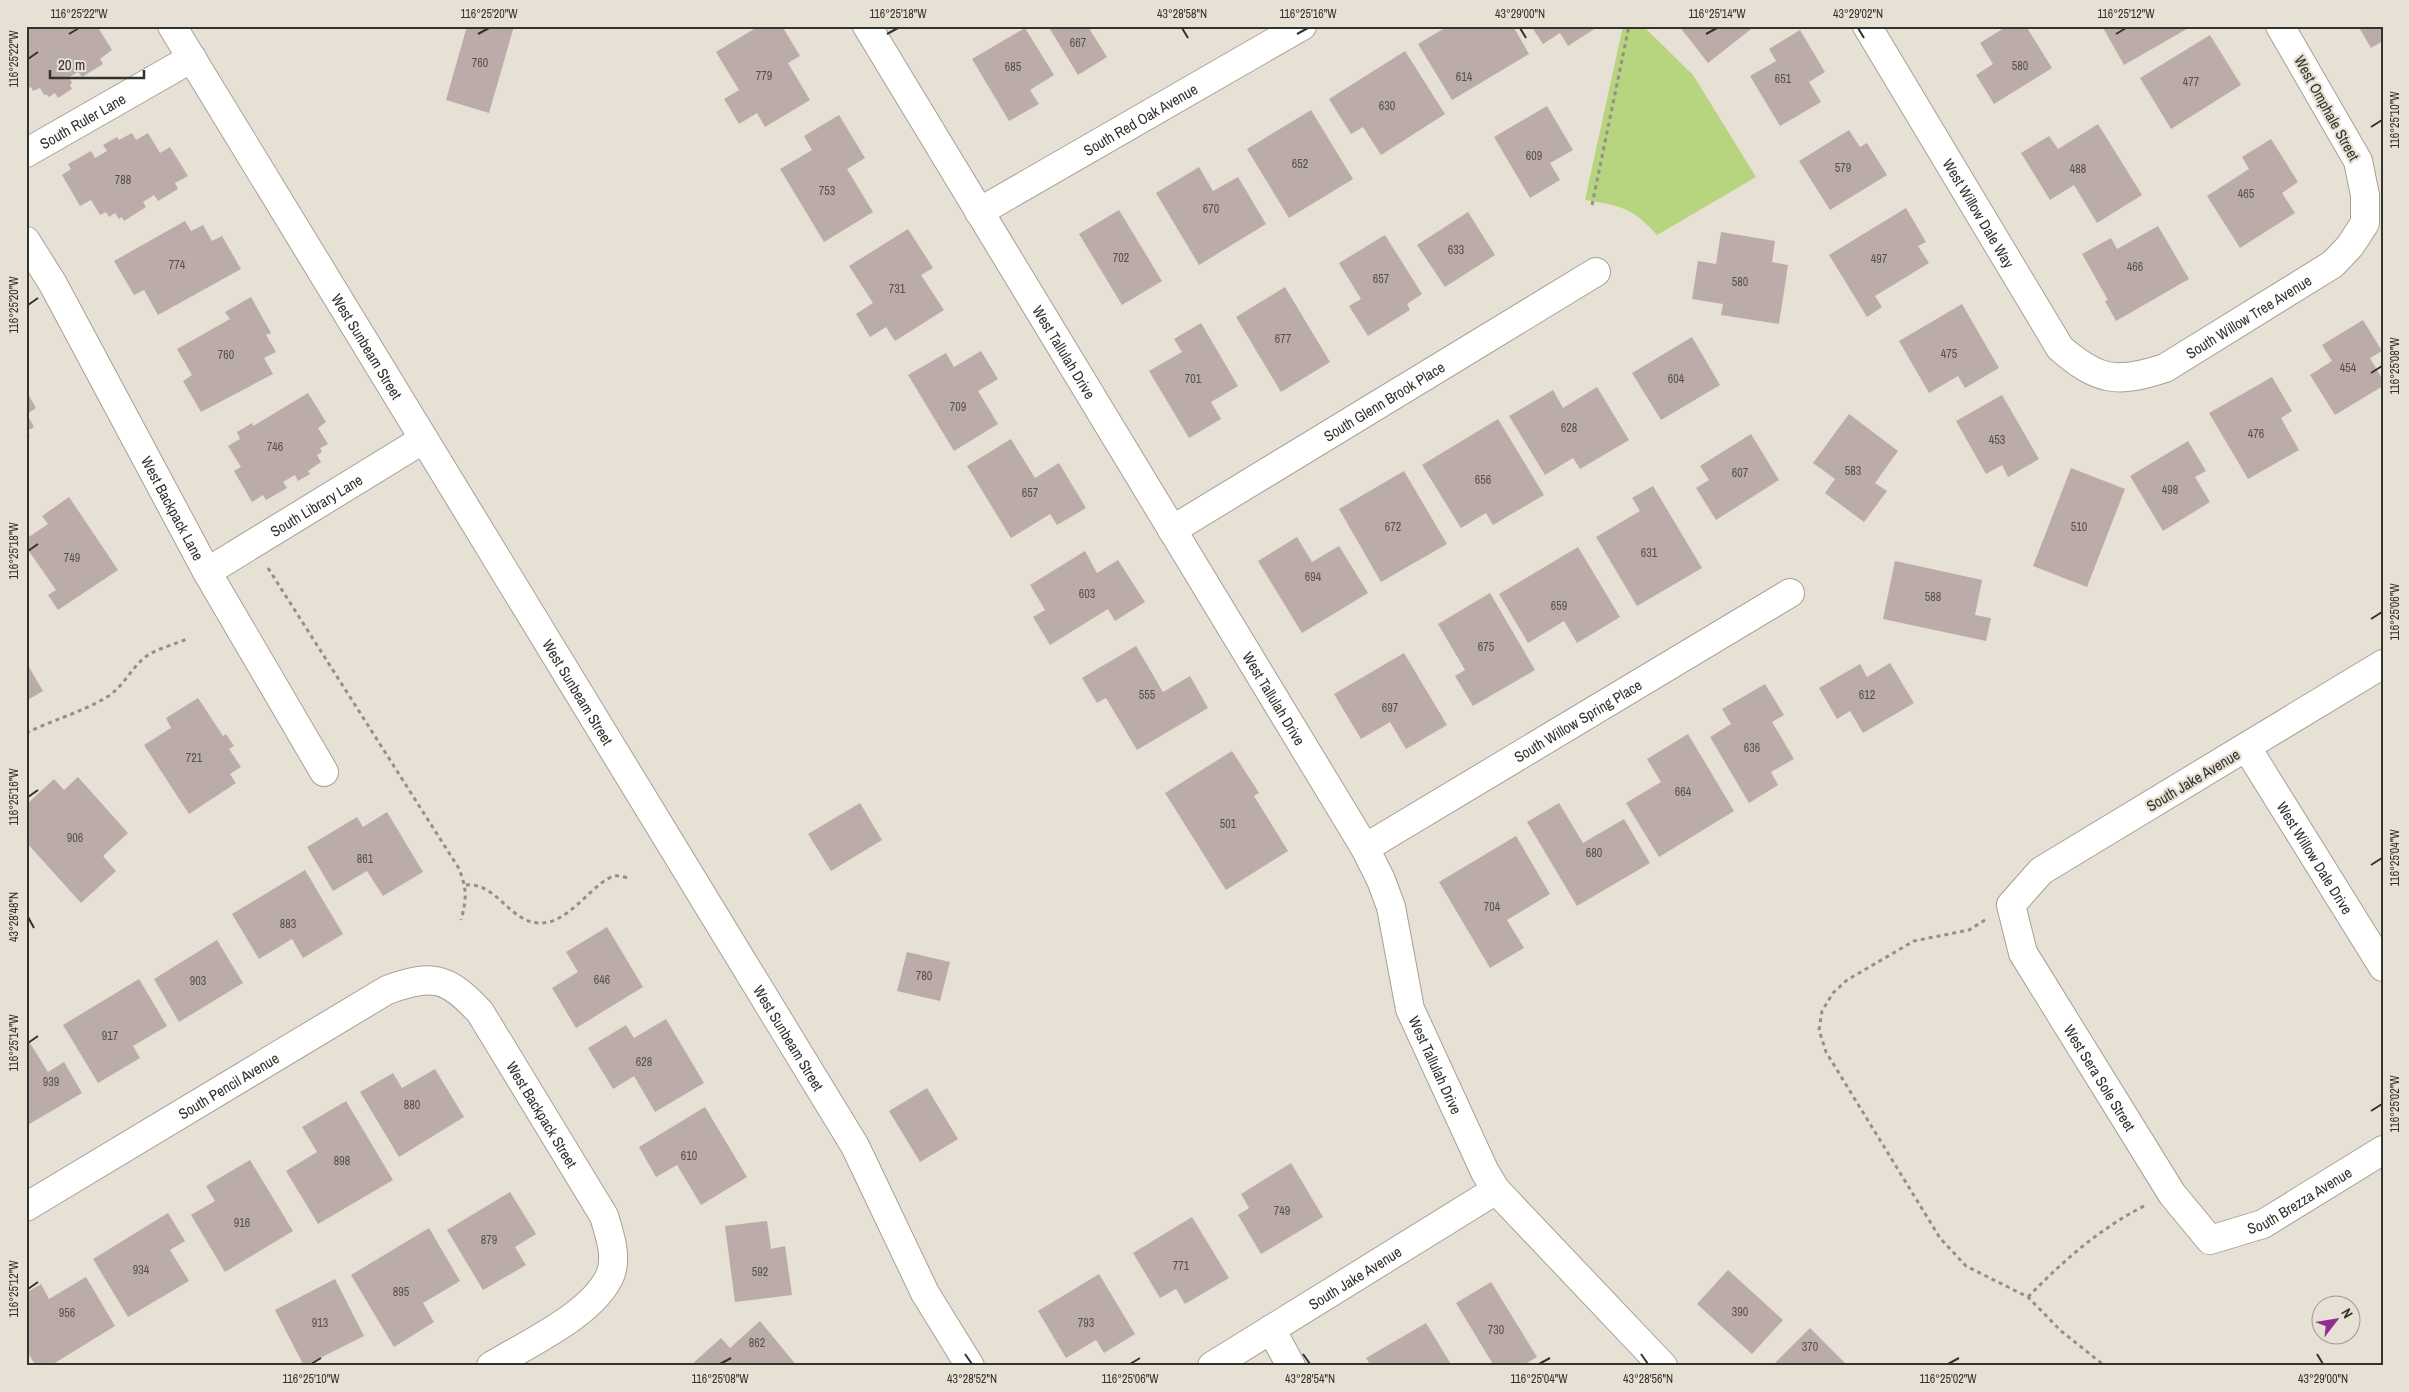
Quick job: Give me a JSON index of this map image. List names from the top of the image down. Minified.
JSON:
{"streets":{"street":["West Omphale Street","South Red Oak Avenue","South Ruler Lane","West Willow Dale Way","South Willow Tree Avenue","West Sunbeam Street","West Tallulah Drive","South Glenn Brook Place","South Library Lane","West Backpack Lane","South Willow Spring Place","South Jake Avenue","West Willow Dale Drive","West Sera Sole Street","South Pencil Avenue","West Backpack Street","South Brezza Avenue"]},"crossings":[["West Omphale Street","South Willow Tree Avenue"],["South Red Oak Avenue","West Tallulah Drive"],["South Ruler Lane","West Sunbeam Street"],["West Willow Dale Way","South Willow Tree Avenue"],["West Sunbeam Street","South Library Lane"],["West Tallulah Drive","South Glenn Brook Place"],["West Tallulah Drive","South Willow Spring Place"],["West Tallulah Drive","South Jake Avenue"],["South Library Lane","West Backpack Lane"],["South Jake Avenue","West Willow Dale Drive"],["South Jake Avenue","West Sera Sole Street"],["West Sera Sole Street","South Brezza Avenue"],["South Pencil Avenue","West Backpack Street"]],"house_numbers":["667","760","580","685","779","614","651","477","630","609","652","579","488","788","753","465","670","633","702","497","774","466","657","580","731","677","475","760","454","701","604","709","628","476","453","746","583","607","656","498","657","672","510","631","749","694","603","588","659","675","555","612","697","636","721","664","501","906","680","861","704","883","780","646","903","917","628","939","880","610","898","749","916","879","771","934","592","895","390","956","913","793","730","862","370"],"scale_bar":"20 m","north":"top right","coordinates":["116°25'22\"W","116°25'20\"W","116°25'18\"W","43°28'58\"N","116°25'16\"W","43°29'00\"N","116°25'14\"W","43°29'02\"N","116°25'12\"W","116°25'10\"W","116°25'08\"W","116°25'06\"W","116°25'04\"W","43°28'48\"N","116°25'02\"W","43°28'52\"N","43°28'54\"N","43°28'56\"N"]}
